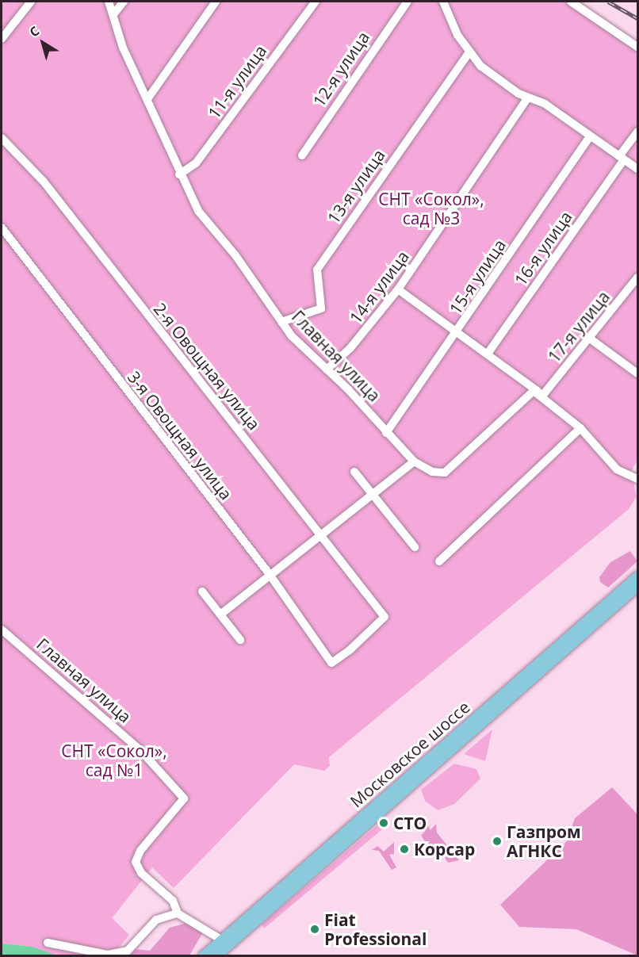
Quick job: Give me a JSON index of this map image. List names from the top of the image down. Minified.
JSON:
{"streets":{"main road":["Московское шоссе"],"street":["12-я улица","11-я улица","13-я улица","16-я улица","15-я улица","14-я улица","17-я улица","Главная улица","2-я Овощная улица","3-я Овощная улица"]},"crossings":[["11-я улица","Главная улица"],["13-я улица","Главная улица"],["15-я улица","Главная улица"],["14-я улица","Главная улица"],["17-я улица","Главная улица"],["Главная улица","Московское шоссе"],["2-я Овощная улица","3-я Овощная улица"]],"parks":["СНТ «Сокол», сад №3","СНТ «Сокол», сад №1"],"places":["СТО","Газпром АГНКС","Корсар","Fiat Professional"],"north":"top left"}
